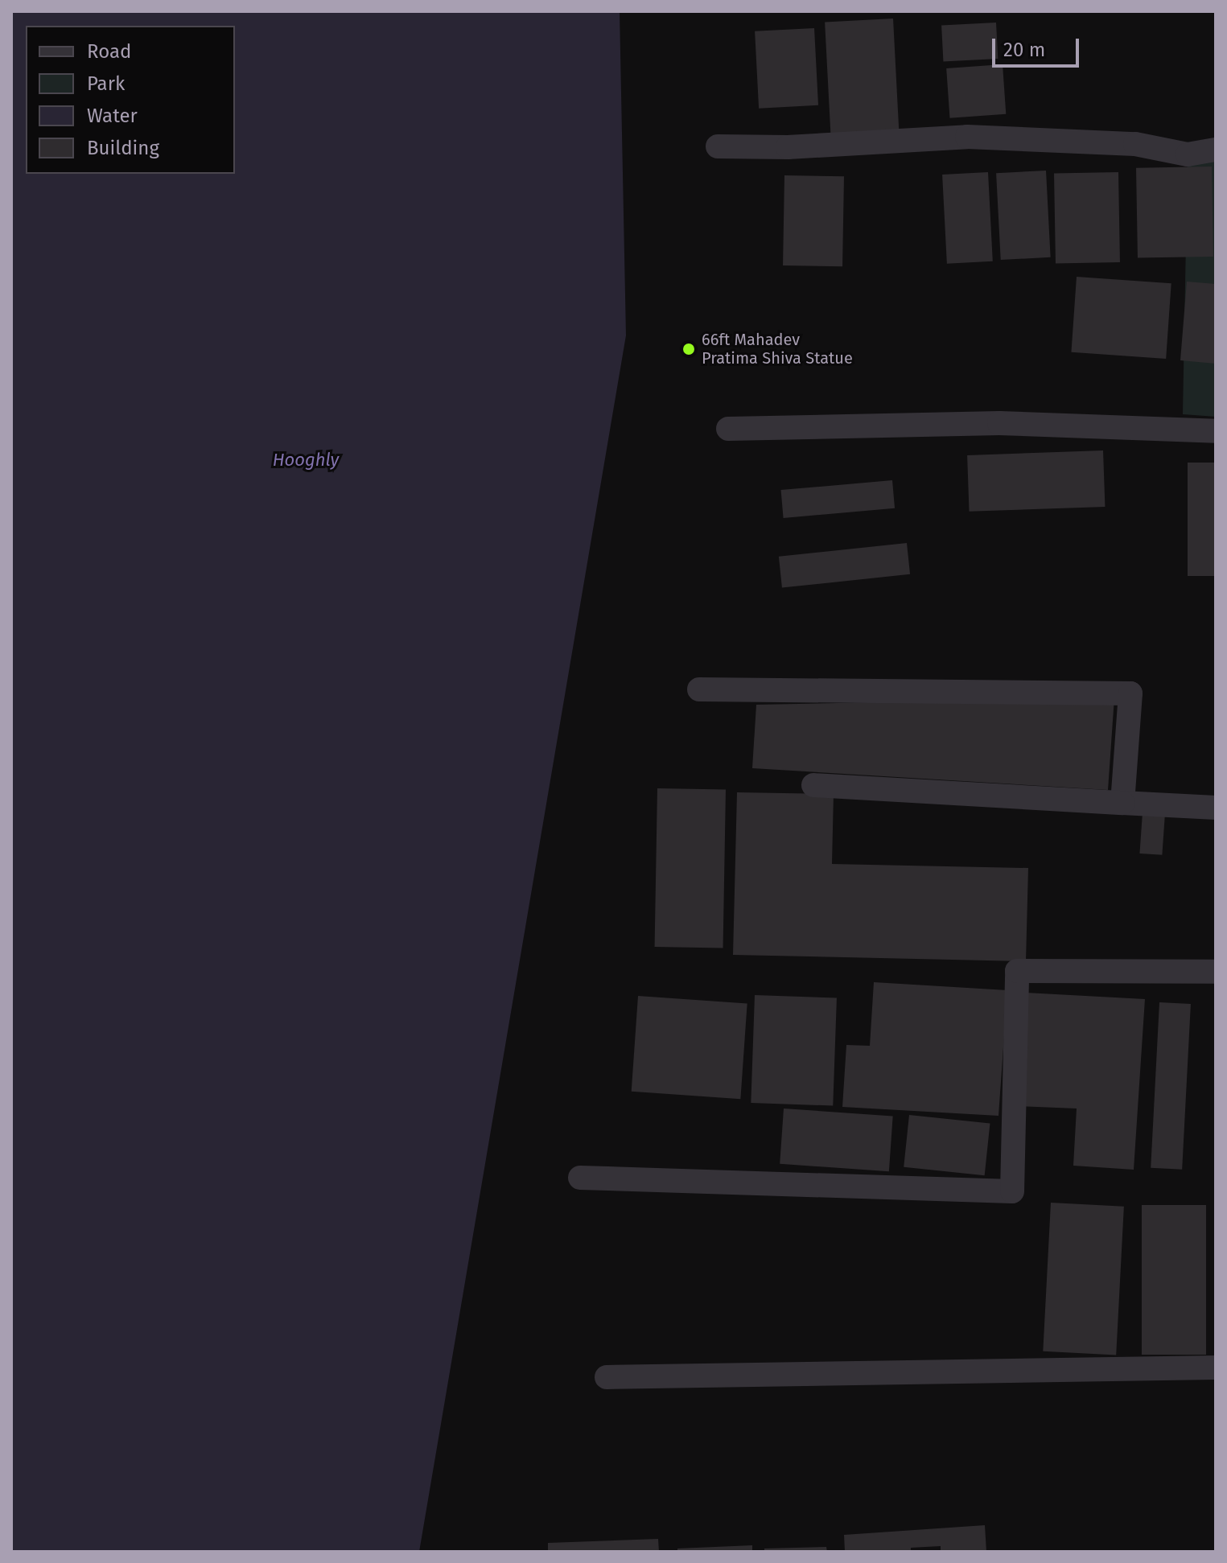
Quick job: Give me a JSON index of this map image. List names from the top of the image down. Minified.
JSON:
{"water":["Hooghly"],"places":["66ft Mahadev Pratima Shiva Statue"],"legend":["Road","Park","Water","Building"],"scale_bar":"20 m"}
